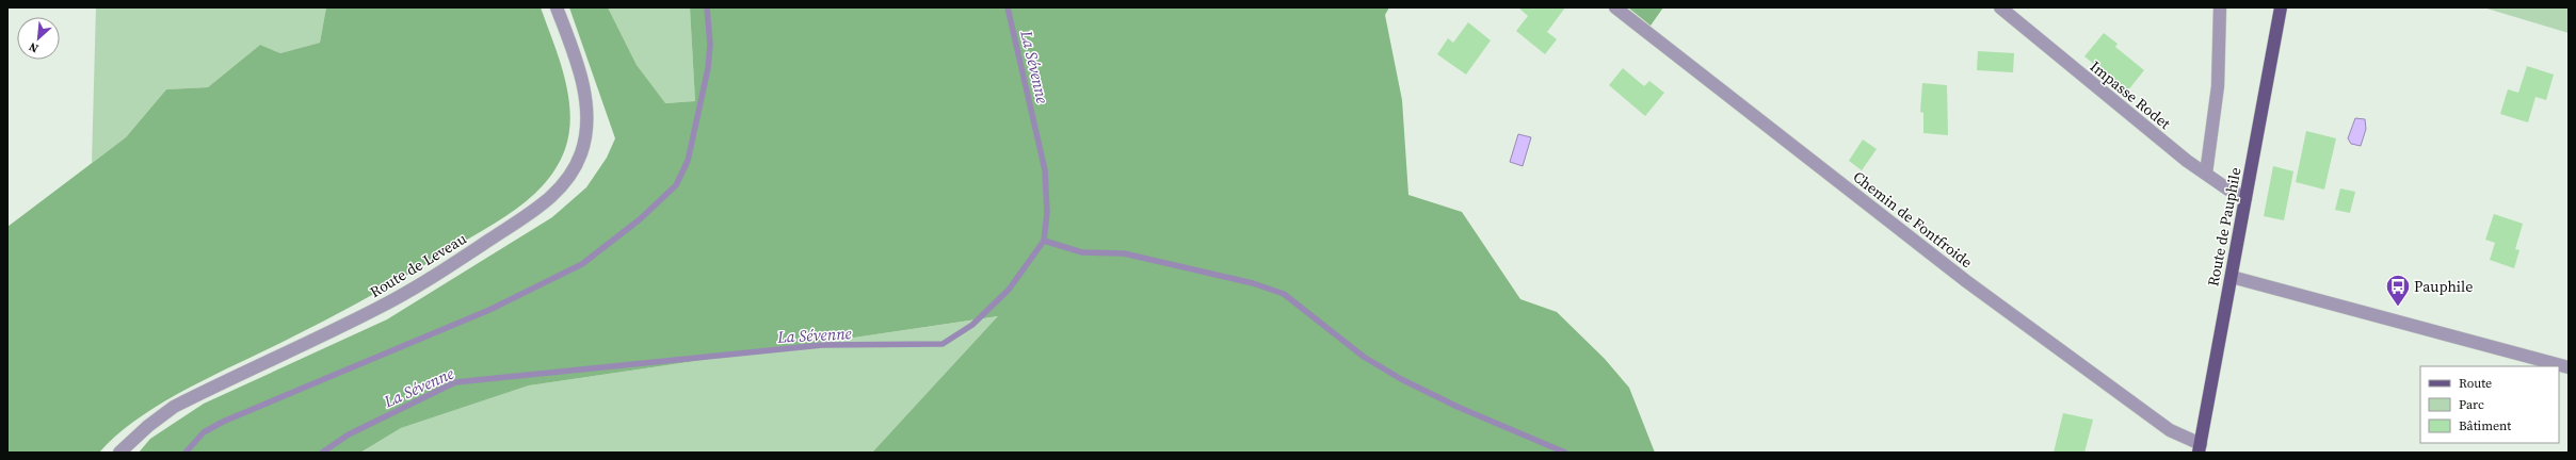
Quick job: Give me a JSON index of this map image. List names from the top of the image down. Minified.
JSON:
{"streets":{"main road":["Route de Pauphile"],"street":["Impasse Rodet","Chemin de Fontfroide","Route de Leveau"]},"crossings":[["Impasse Rodet","Route de Pauphile"],["Chemin de Fontfroide","Route de Pauphile"]],"water":["La Sévenne"],"places":{"bus stop":["Pauphile"]},"legend":["Route","Parc","Bâtiment"],"north":"bottom left"}
